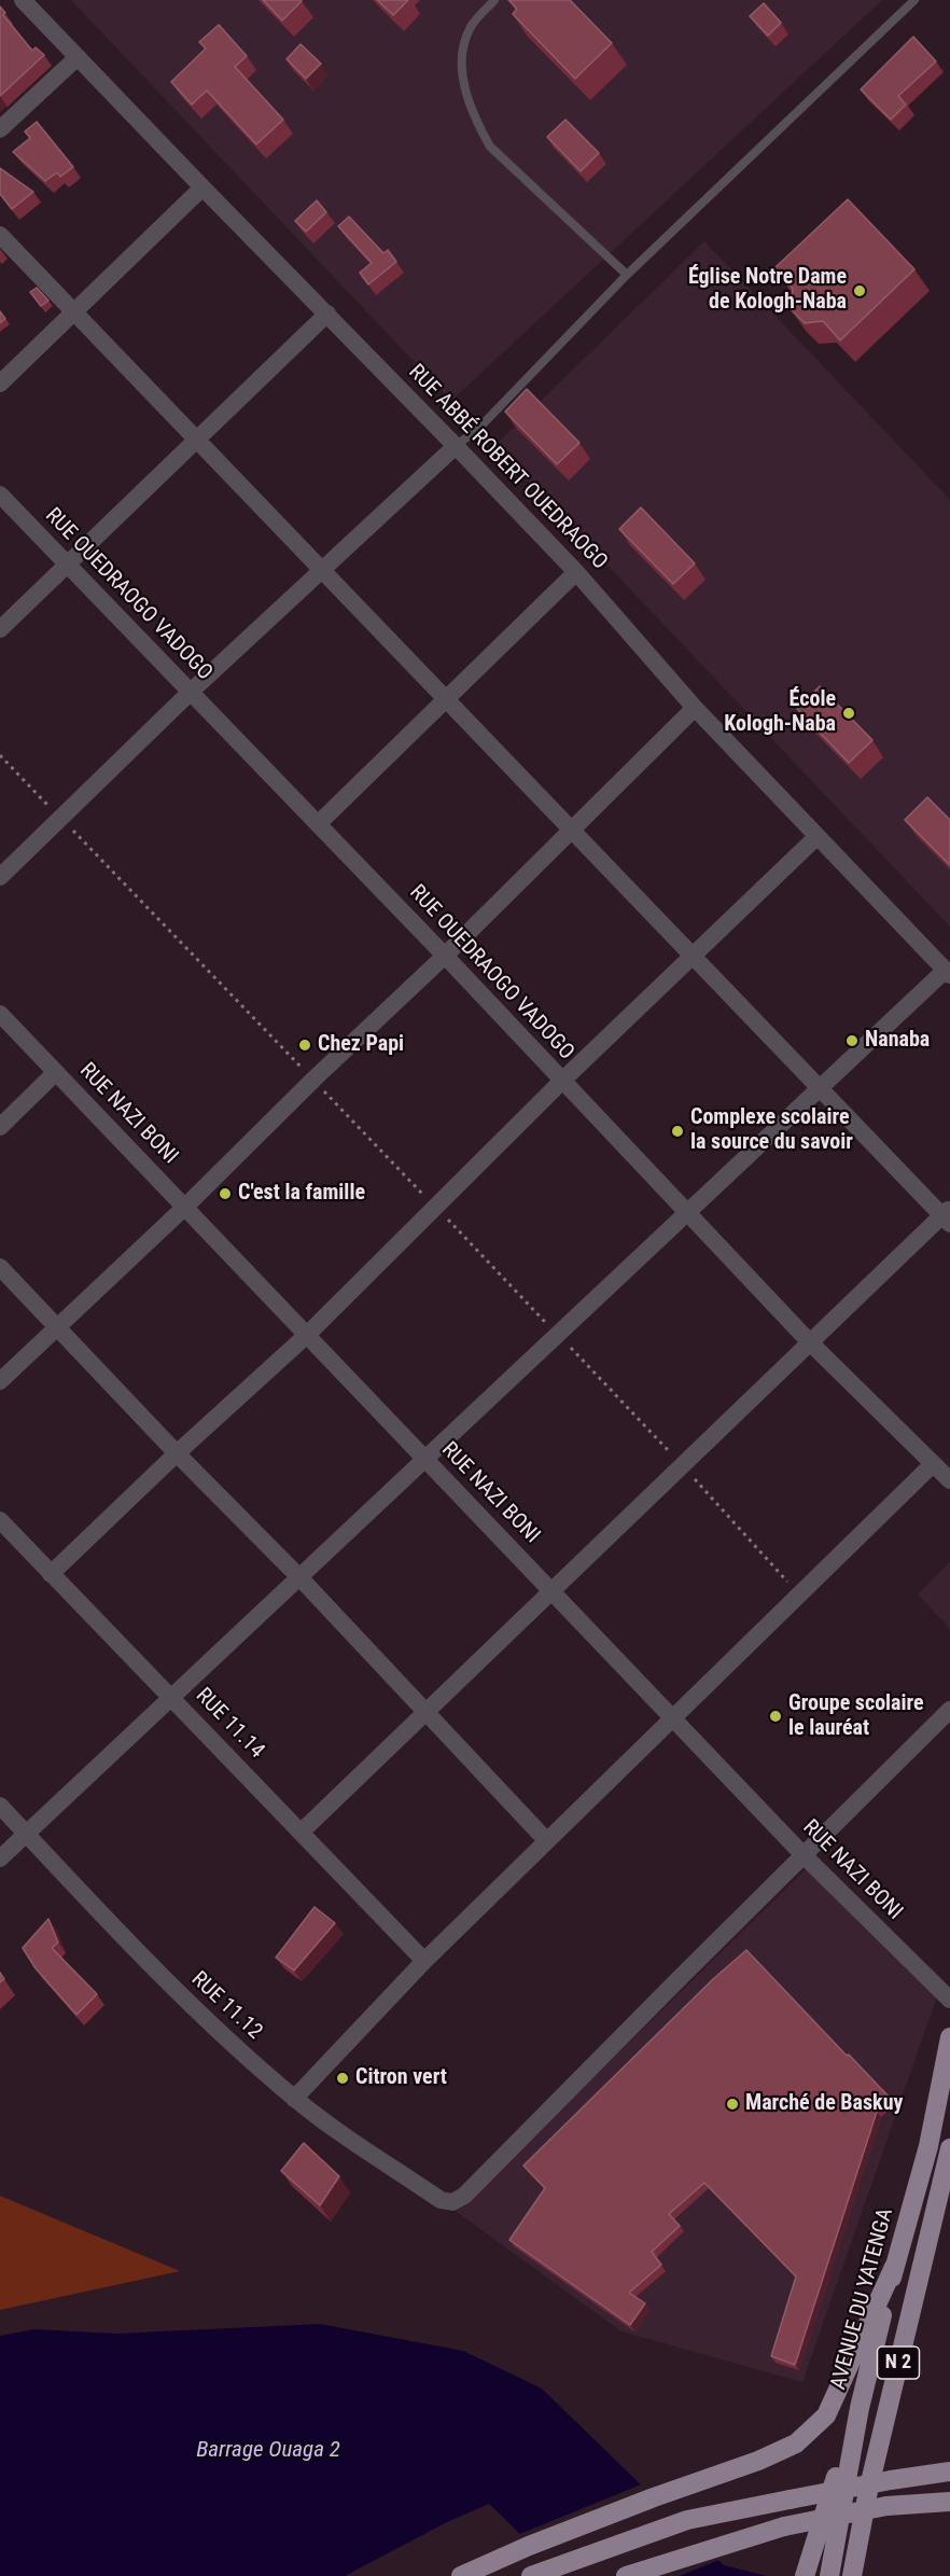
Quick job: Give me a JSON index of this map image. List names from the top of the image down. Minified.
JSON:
{"streets":{"main road":["AVENUE DU YATENGA","N 2"],"street":["RUE ABBÉ ROBERT OUEDRAOGO","RUE OUEDRAOGO VADOGO","RUE NAZI BONI","RUE 11.14","RUE 11.12"]},"crossings":[["RUE NAZI BONI","RUE 11.12"]],"water":["Barrage Ouaga 2"],"places":["Église Notre Dame de Kologh-Naba","École Kologh-Naba","Nanaba","Chez Papi","Complexe scolaire la source du savoir","C'est la famille","Groupe scolaire le lauréat","Citron vert","Marché de Baskuy"]}
